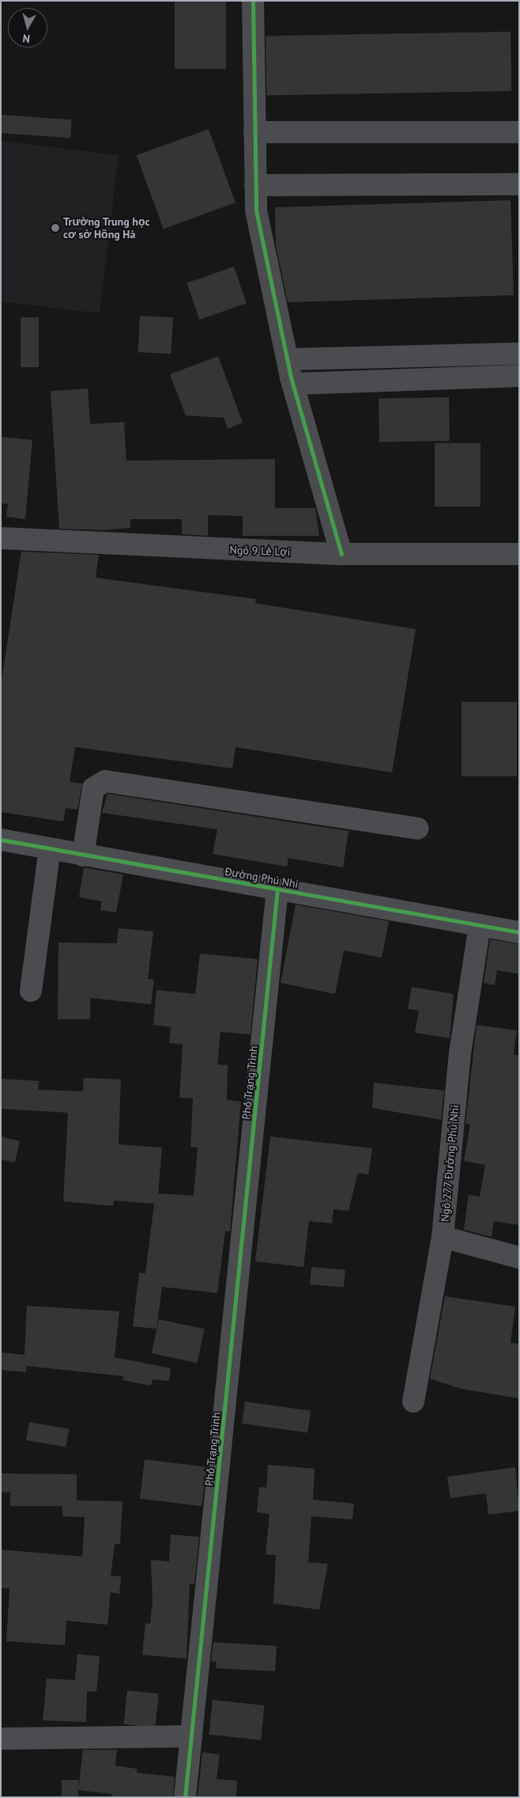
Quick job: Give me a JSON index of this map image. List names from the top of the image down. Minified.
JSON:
{"streets":{"street":["Ngõ 9 Lê Lợi","Đường Phú Nhi","Phố Trạng Trình","Ngõ 277 Đường Phú Nhi"]},"crossings":[["Đường Phú Nhi","Phố Trạng Trình"],["Đường Phú Nhi","Ngõ 277 Đường Phú Nhi"]],"places":["Trường Trung học cơ sở Hồng Hà"],"north":"bottom"}
